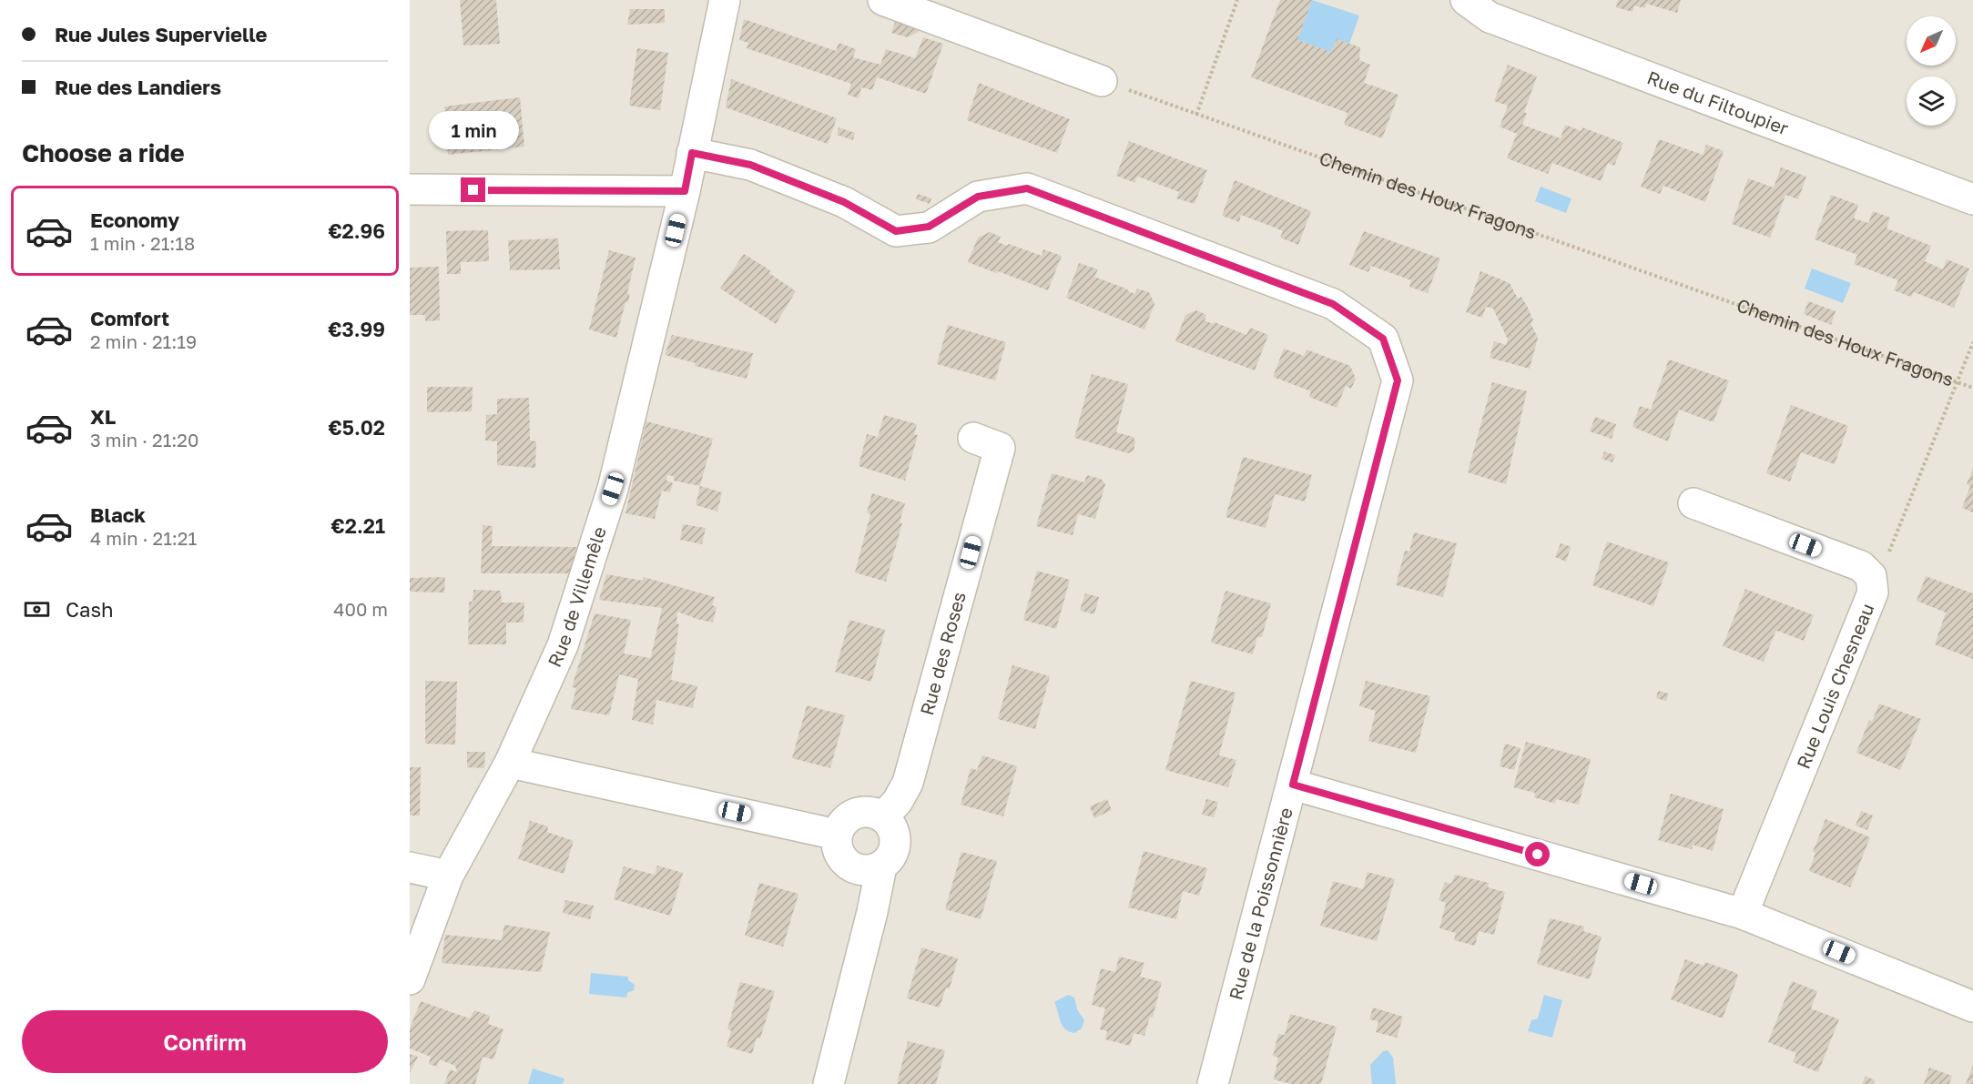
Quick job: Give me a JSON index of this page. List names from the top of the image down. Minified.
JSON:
{"streets":{"street":["Rue du Filtoupier","Rue de Villemêle","Rue des Roses","Rue Louis Chesneau","Rue de la Poissonnière"],"path":["Chemin des Houx Fragons"]},"crossings":[["Rue de Villemêle","Rue de la Poissonnière"]],"north":"bottom left","page":{"banner":["Rue Jules Supervielle","Rue des Landiers"],"bubble":"1 min","heading":"Choose a ride","list":[{"name":"Economy","note":"1 min · 21:18","value":"€2.96"},{"name":"Comfort","note":"2 min · 21:19","value":"€3.99"},{"name":"XL","note":"3 min · 21:20","value":"€5.02"},{"name":"Black","note":"4 min · 21:21","value":"€2.21"}],"pay":["Cash","400 m"],"buttons":"Confirm"}}
